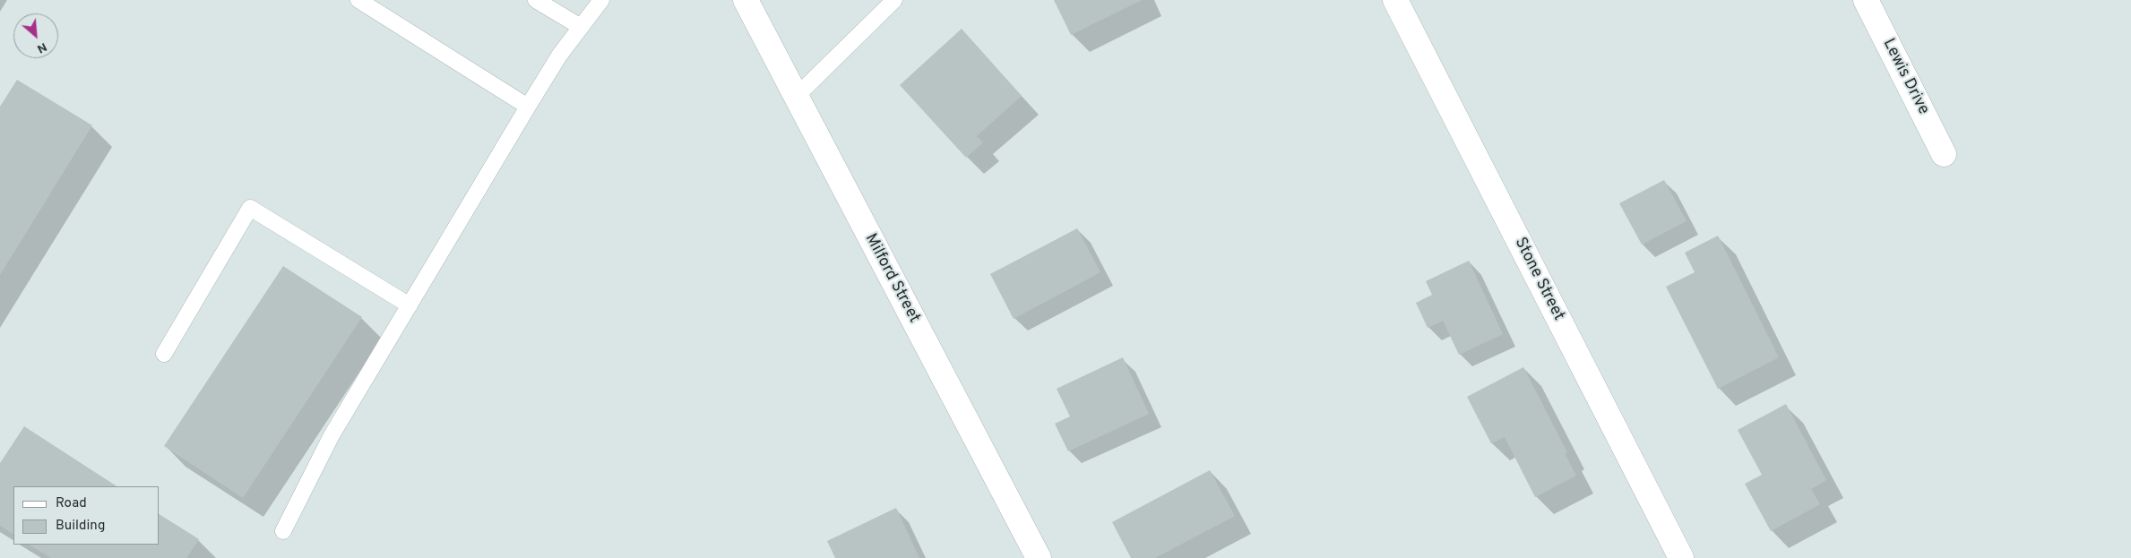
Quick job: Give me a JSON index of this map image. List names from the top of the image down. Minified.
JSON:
{"streets":{"street":["Lewis Drive","Milford Street","Stone Street"]},"legend":["Road","Building"],"north":"bottom right"}
